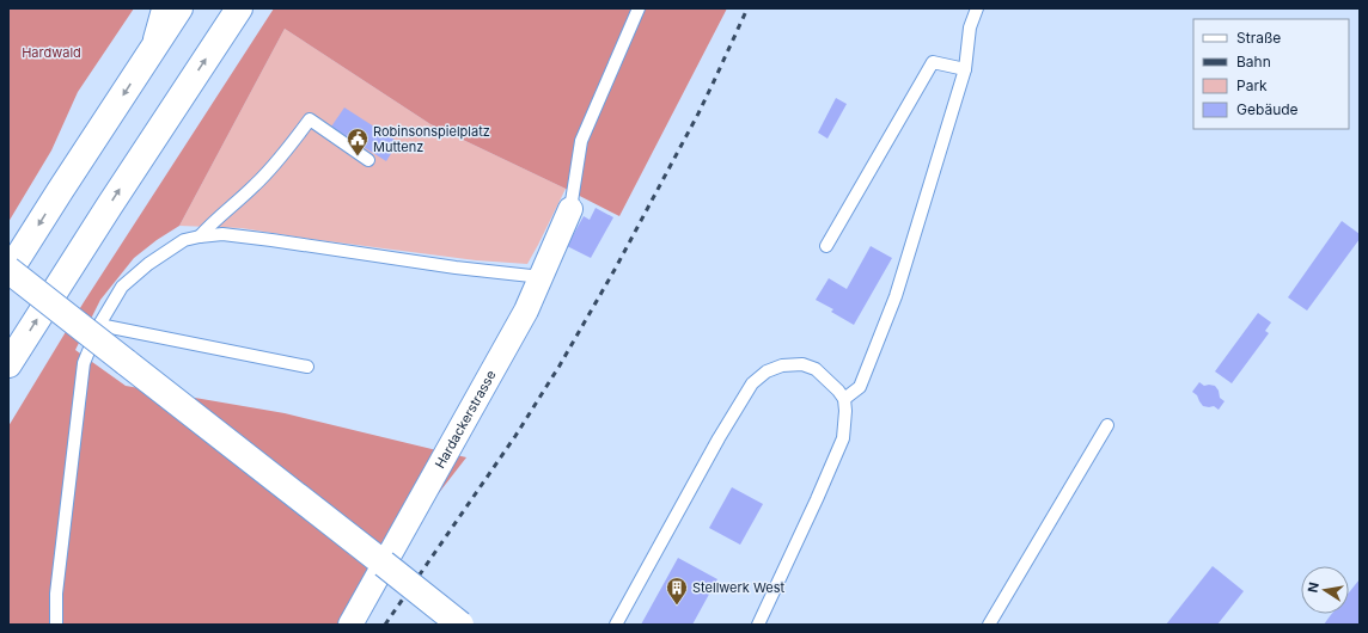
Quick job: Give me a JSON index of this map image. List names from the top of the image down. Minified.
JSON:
{"streets":{"street":["Hardackerstrasse"]},"parks":["Hardwald"],"places":{"public building":["Robinsonspielplatz Muttenz"],"building":["Stellwerk West"]},"legend":["Straße","Bahn","Park","Gebäude"],"north":"left"}
